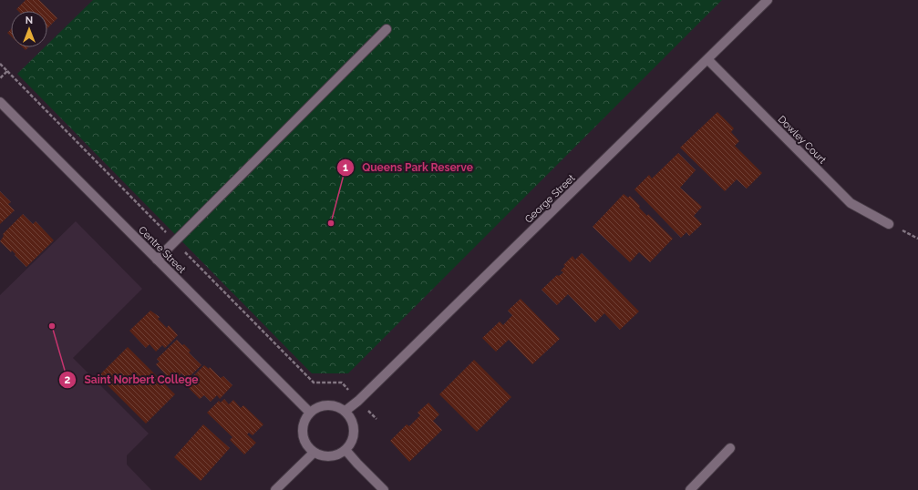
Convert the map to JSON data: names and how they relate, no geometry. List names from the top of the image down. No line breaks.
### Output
{"streets":{"street":["Dowley Court","George Street","Centre Street"]},"crossings":[["Dowley Court","George Street"],["George Street","Centre Street"]],"places":["Queens Park Reserve","Saint Norbert College"],"north":"top"}
